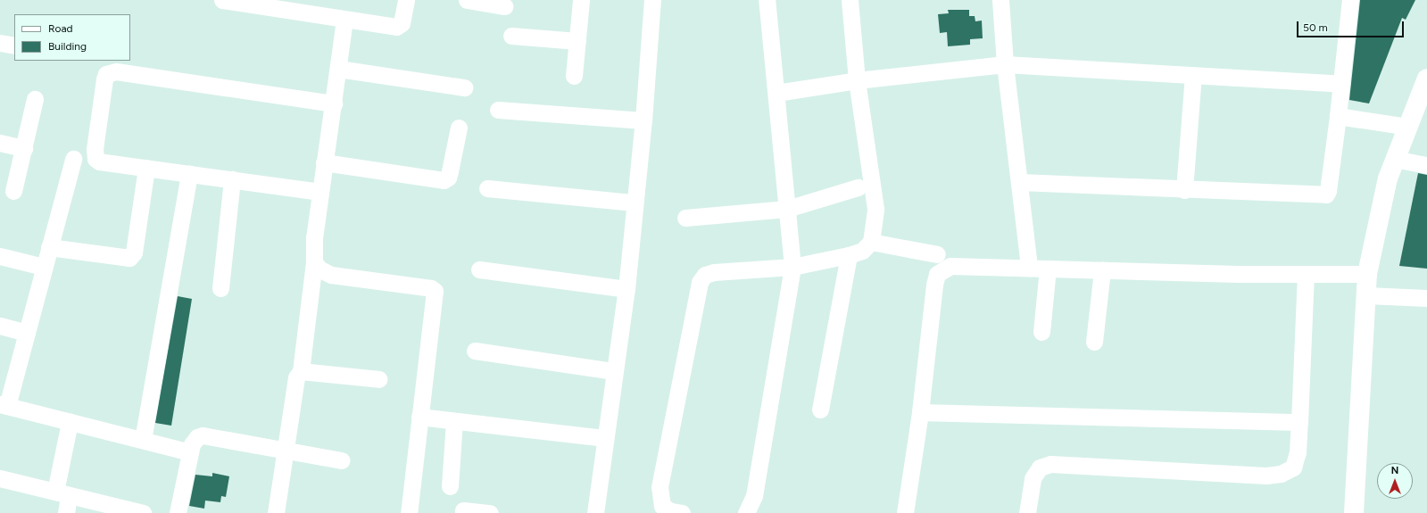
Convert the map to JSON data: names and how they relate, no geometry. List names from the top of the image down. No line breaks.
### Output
{"legend":["Road","Building"],"scale_bar":"50 m","north":"top"}
